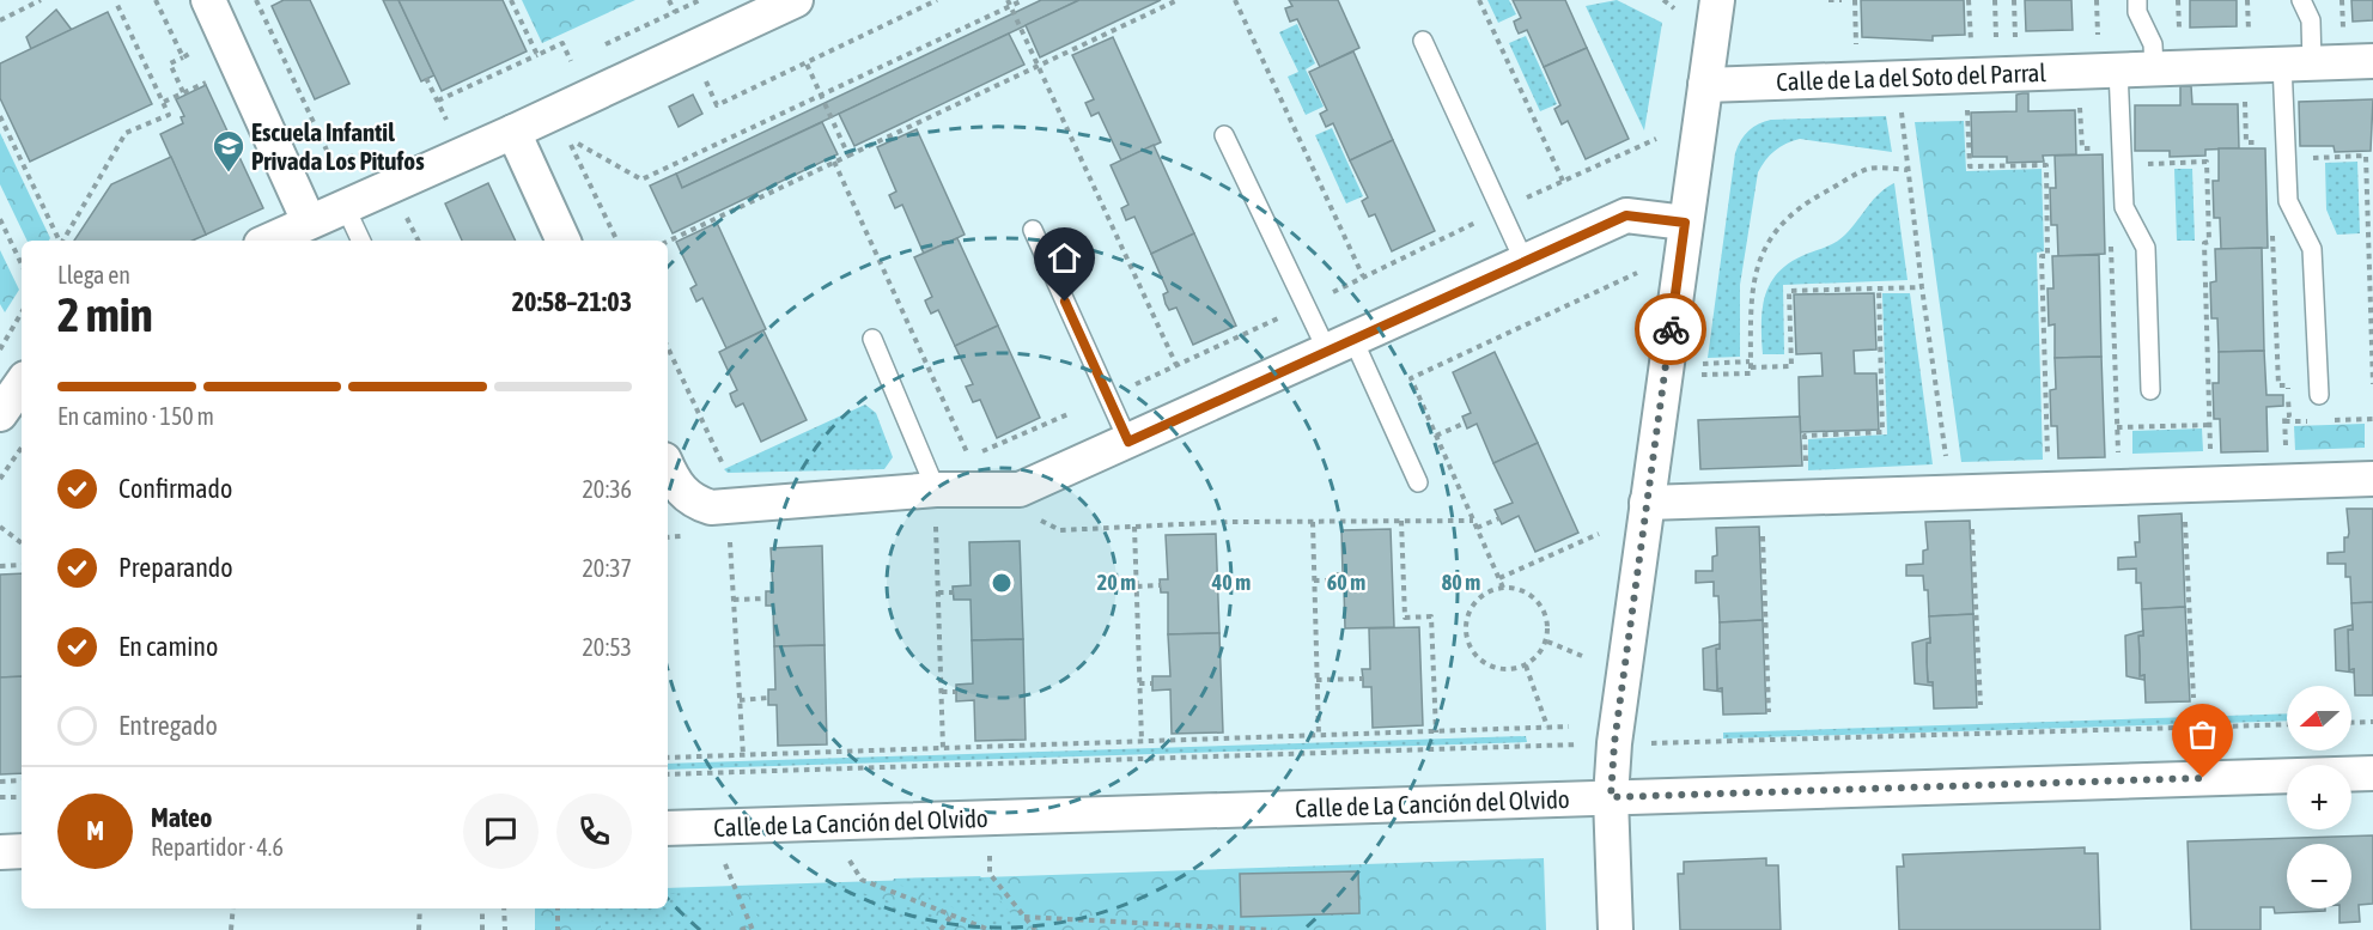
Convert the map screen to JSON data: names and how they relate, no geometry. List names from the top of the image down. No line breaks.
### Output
{"streets":{"street":["Calle de La del Soto del Parral","Calle de La Canción del Olvido"]},"places":{"school or university":["Escuela Infantil Privada Los Pitufos"]},"north":"left","page":{"heading":["2 min","Llega en","20:58–21:03"],"panel":["Mateo","Repartidor · 4.6"],"bar":"En camino · 150 m","list":[["Confirmado","20:36"],["Preparando","20:37"],["En camino","20:53"],"Entregado"],"map_buttons":["+","−"],"round":"M"},"rings":["20 m","40 m","60 m","80 m"]}
